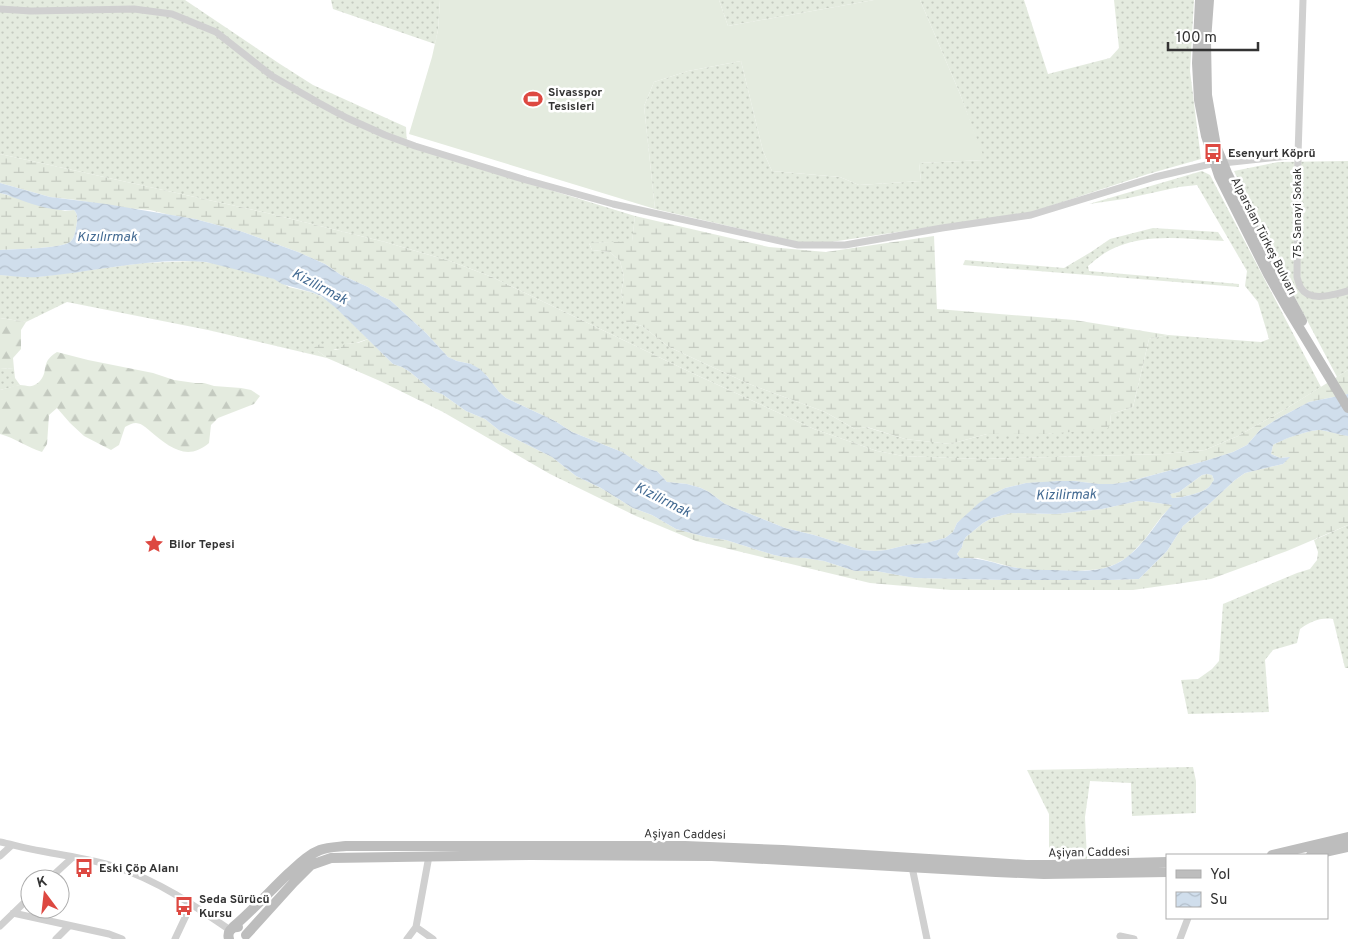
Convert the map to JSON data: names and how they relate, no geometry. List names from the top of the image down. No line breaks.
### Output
{"streets":{"street":["75. Sanayi Sokak","Alparslan Türkeş Bulvarı","Aşiyan Caddesi"]},"water":["Kızılırmak","Kizilirmak"],"places":{"sports":["Sivasspor Tesisleri"],"bus stop":["Esenyurt Köprü","Eski Çöp Alanı","Seda Sürücü Kursu"],"place":["Bilor Tepesi"]},"legend":["Yol","Su"],"scale_bar":"100 m","north":"top"}
